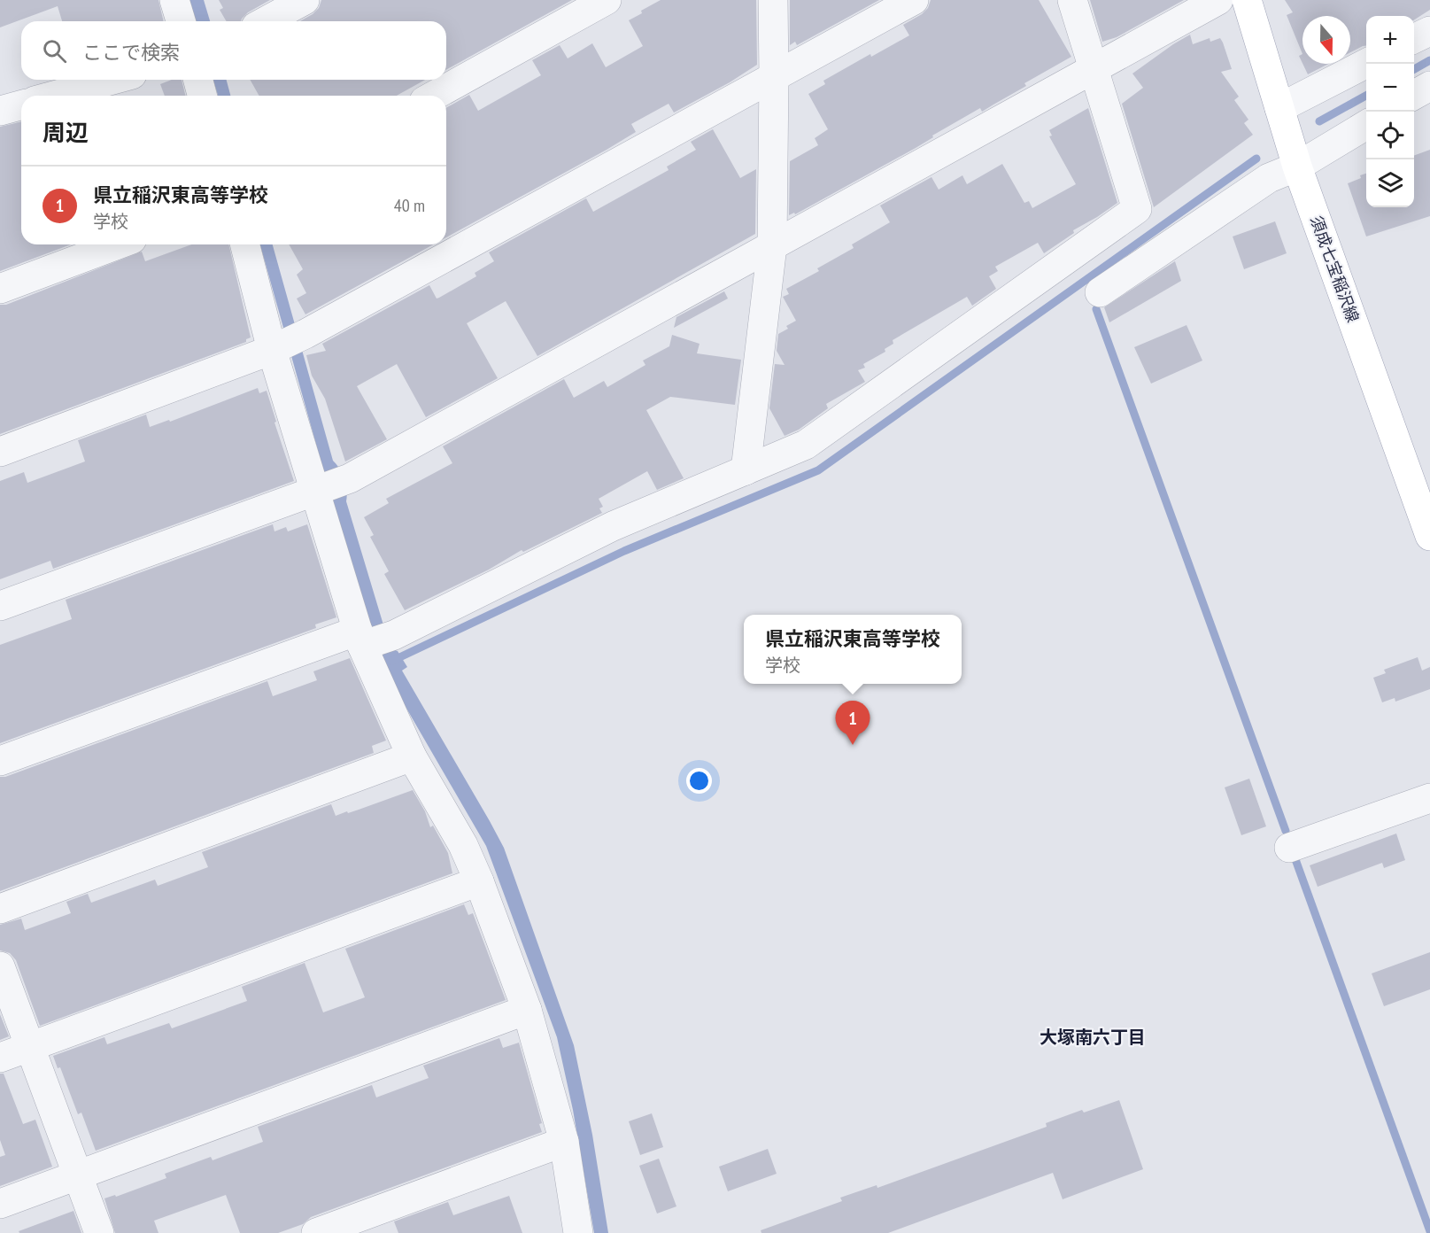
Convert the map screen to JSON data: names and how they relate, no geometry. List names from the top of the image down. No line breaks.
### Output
{"streets":{"main road":["須成七宝稲沢線"]},"districts":["大塚南六丁目"],"north":"bottom","page":{"map_buttons":["+","−"],"search":"ここで検索","heading":"周辺","list":[{"mark":"1","name":"県立稲沢東高等学校","note":"学校","value":"40 m"}],"popup":["県立稲沢東高等学校","学校"],"pins":"1"}}
